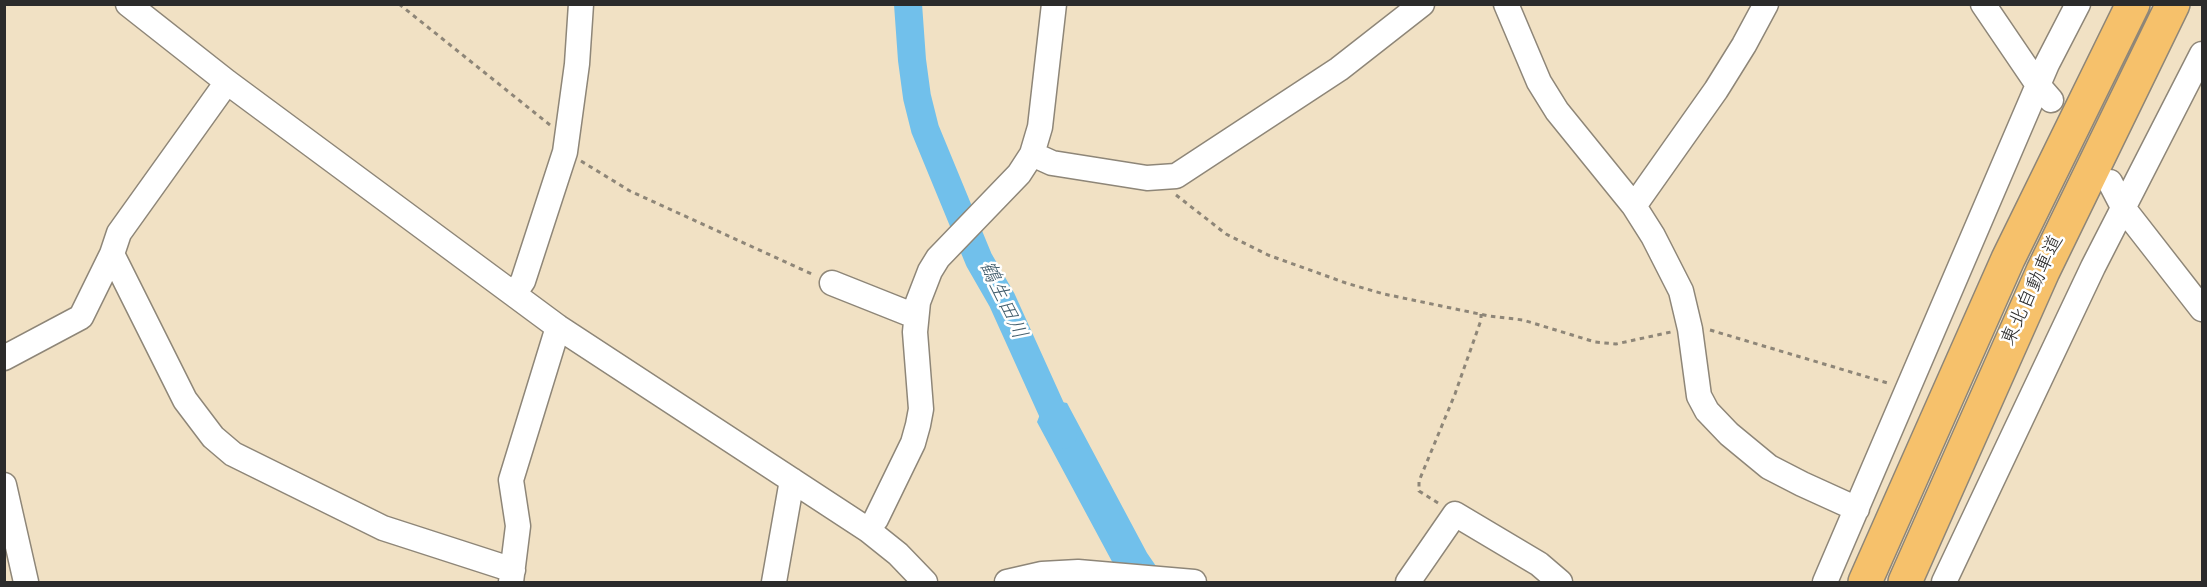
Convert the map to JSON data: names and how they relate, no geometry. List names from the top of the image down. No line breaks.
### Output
{"streets":{"highway":["東北自動車道"]},"water":["鶴生田川"]}
